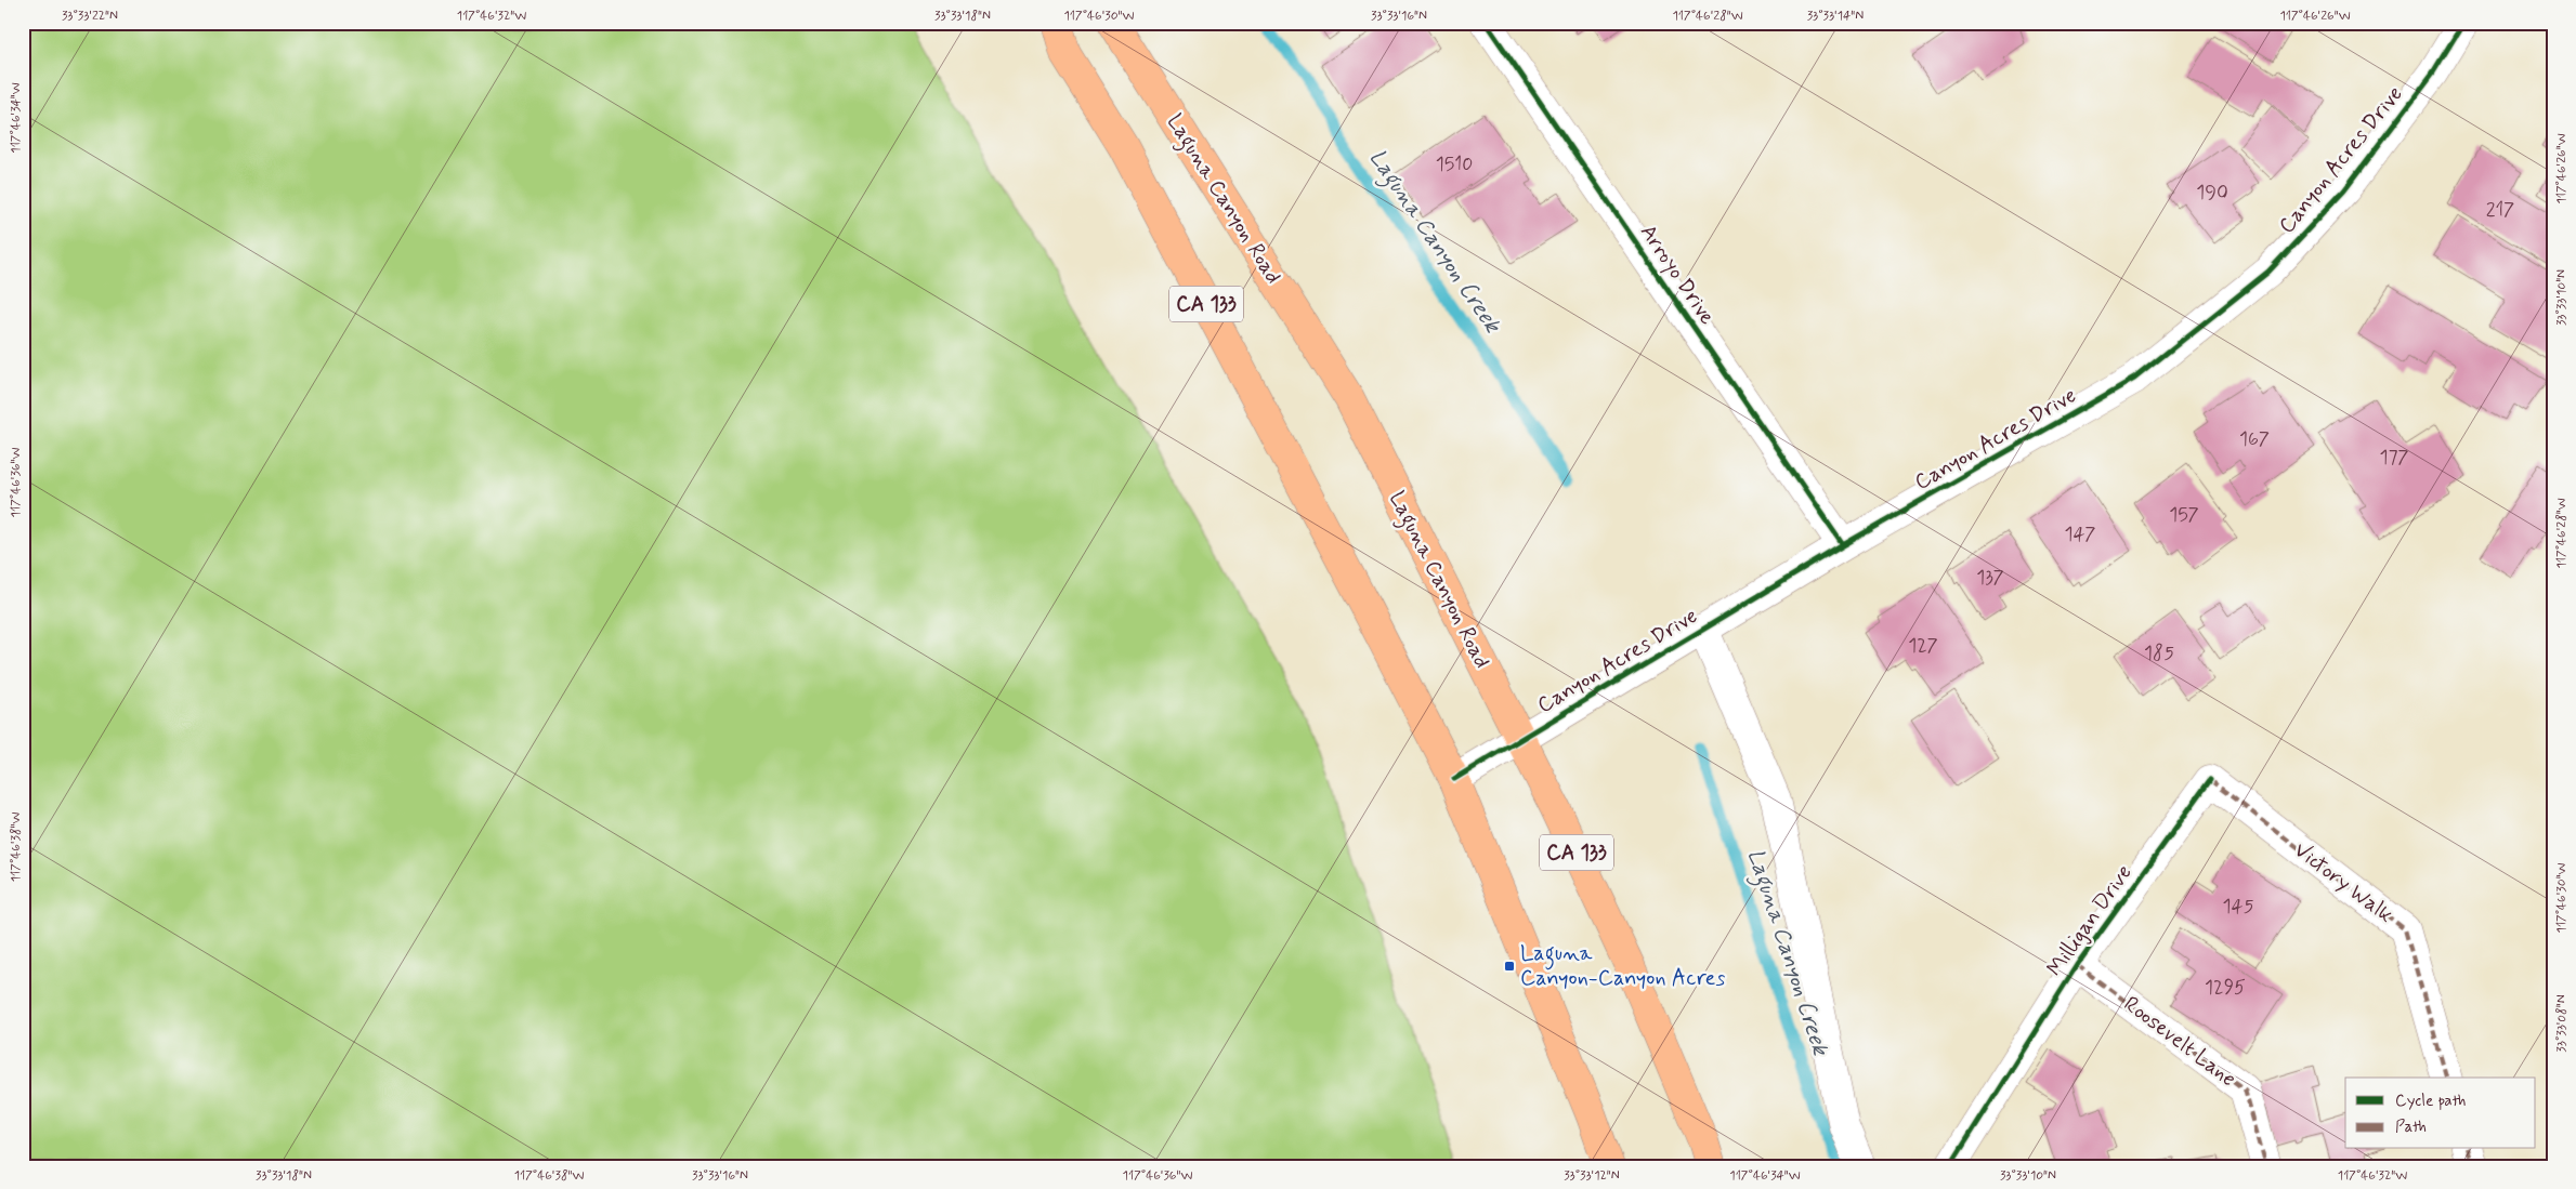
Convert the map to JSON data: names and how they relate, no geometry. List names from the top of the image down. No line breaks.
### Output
{"streets":{"main road":["Laguna Canyon Road","CA 133"],"street":["Canyon Acres Drive","Arroyo Drive","Victory Walk","Milligan Drive","Roosevelt Lane"]},"crossings":[["Canyon Acres Drive","Laguna Canyon Road"],["Canyon Acres Drive","Arroyo Drive"],["Canyon Acres Drive","CA 133"],["Victory Walk","Milligan Drive"],["Milligan Drive","Roosevelt Lane"]],"water":["Laguna Canyon Creek"],"places":{"transit":["Laguna Canyon-Canyon Acres"]},"house_numbers":["1510","190","217","167","177","157","147","137","127","185","145","1295"],"legend":["Cycle path","Path"],"coordinates":["33°33'22\"N","117°46'32\"W","33°33'18\"N","117°46'30\"W","33°33'16\"N","117°46'28\"W","33°33'14\"N","117°46'26\"W","117°46'34\"W","33°33'10\"N","117°46'36\"W","117°46'38\"W","33°33'08\"N","33°33'12\"N"]}
